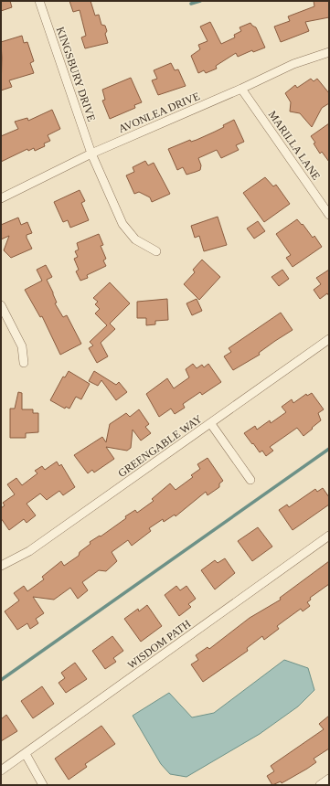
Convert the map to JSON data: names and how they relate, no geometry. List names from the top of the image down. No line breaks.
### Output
{"streets":{"street":["KINGSBURY DRIVE","AVONLEA DRIVE","MARILLA LANE","GREENGABLE WAY","WISDOM PATH"]},"crossings":[["KINGSBURY DRIVE","AVONLEA DRIVE"],["AVONLEA DRIVE","MARILLA LANE"]]}
